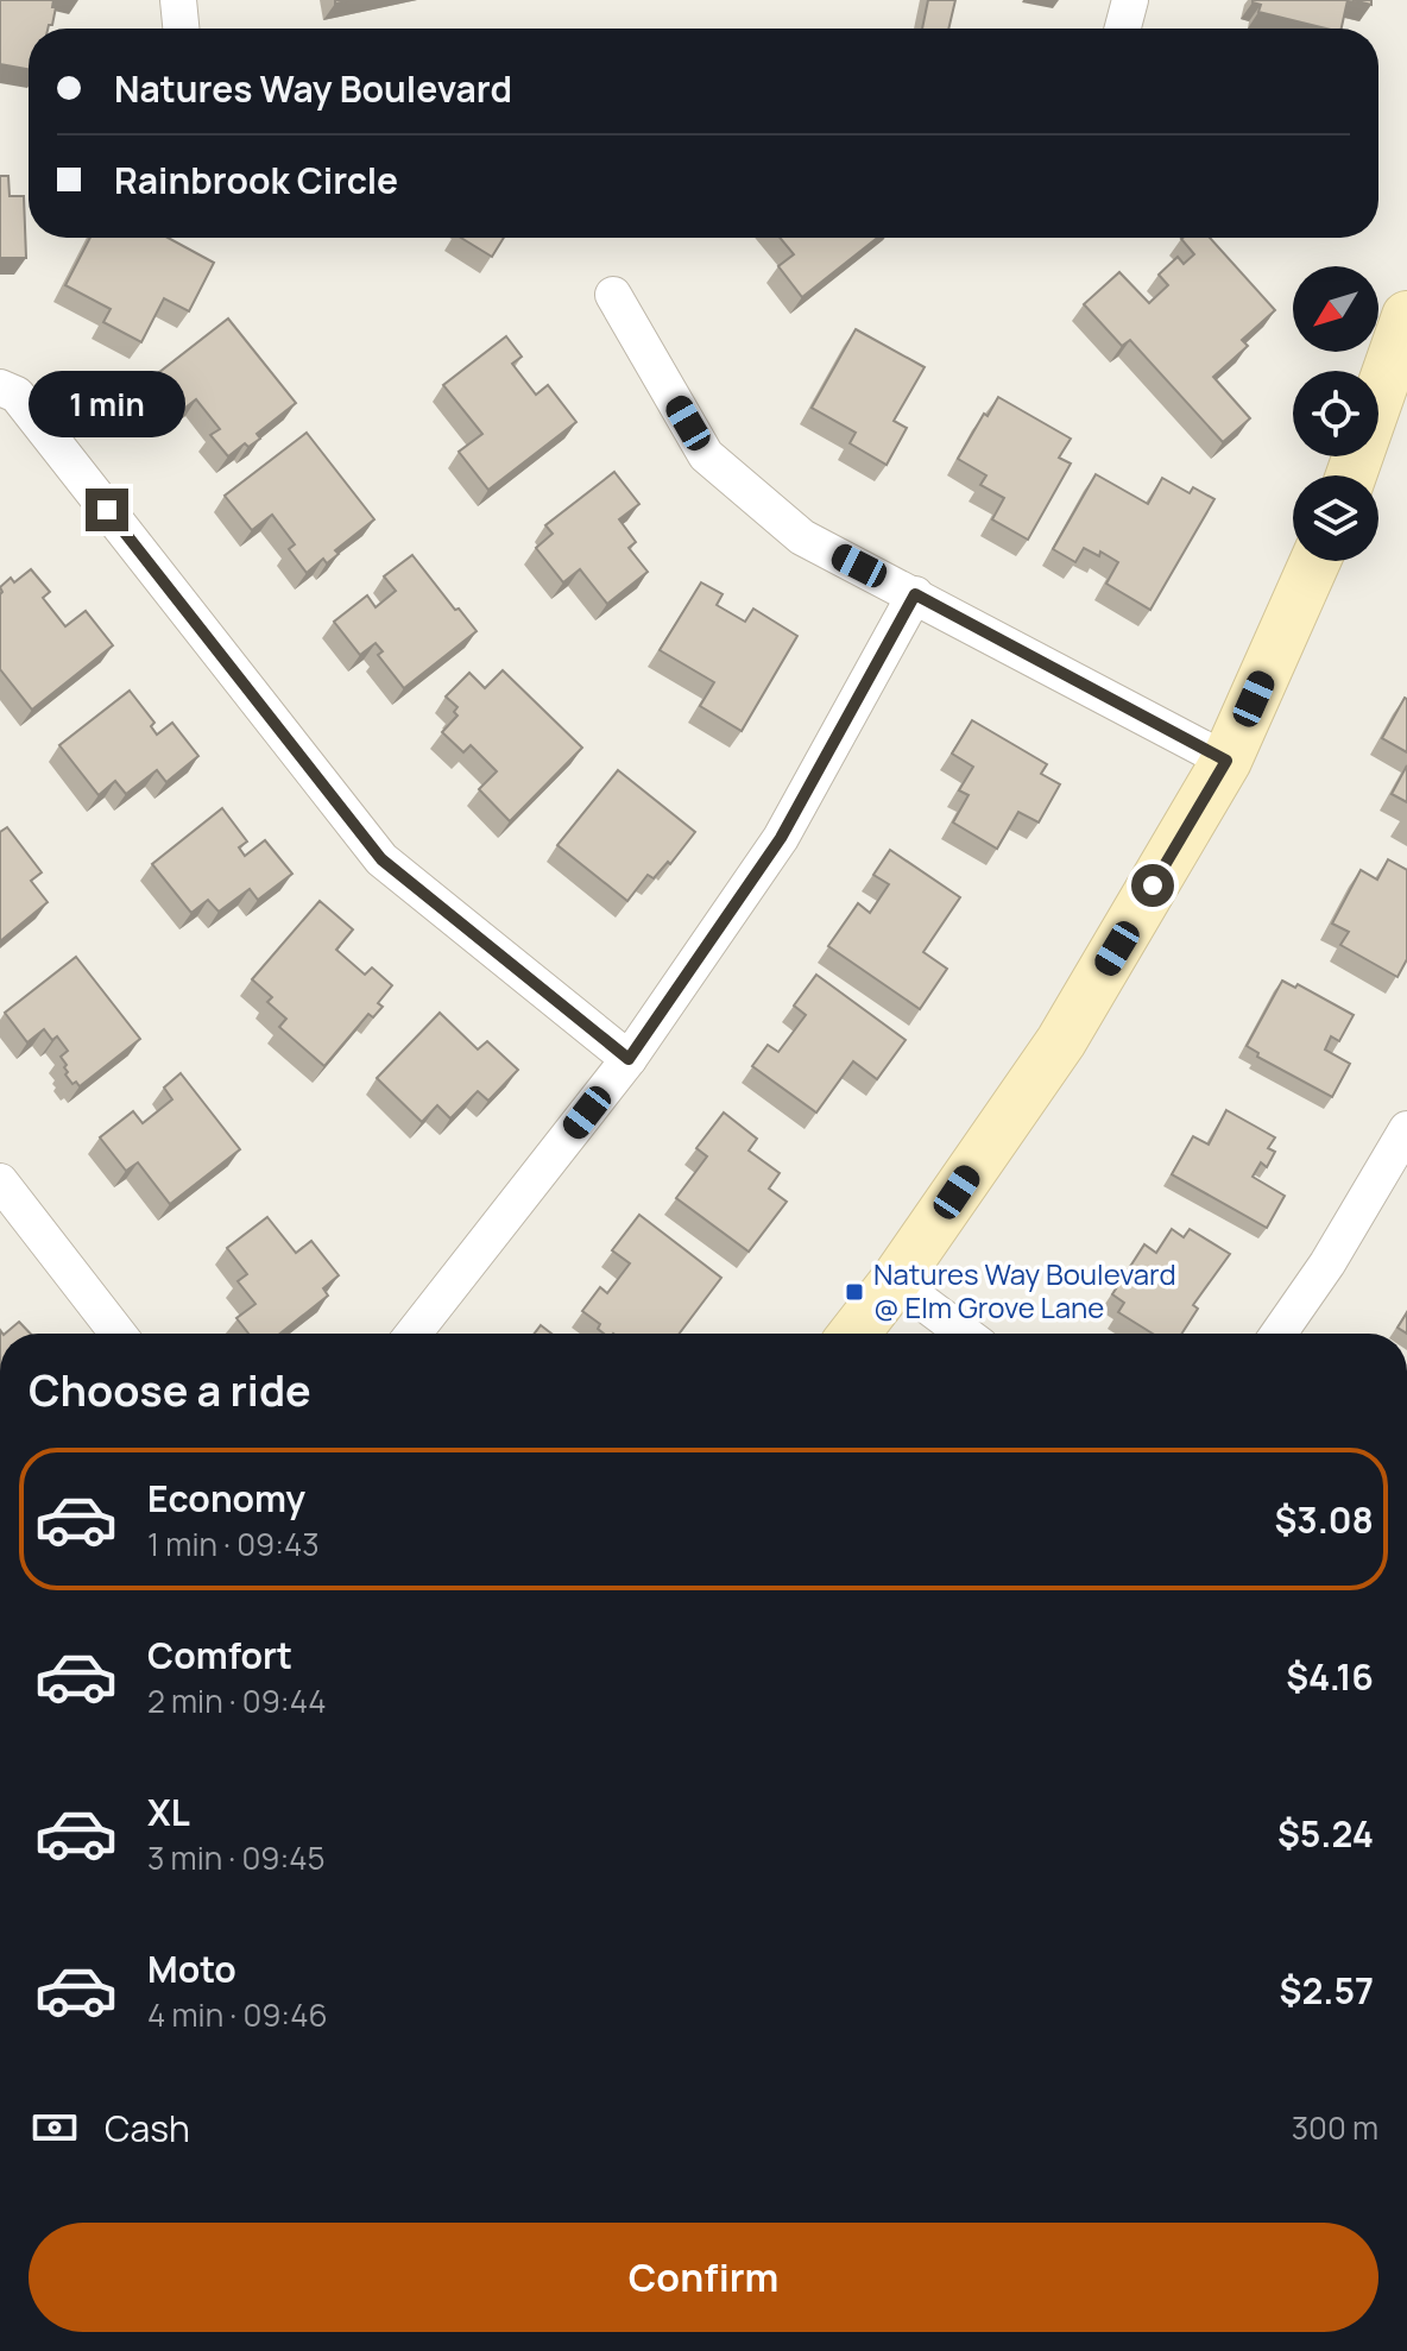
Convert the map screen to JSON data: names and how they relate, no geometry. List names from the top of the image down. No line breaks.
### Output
{"places":{"transit":["Natures Way Boulevard @ Elm Grove Lane"]},"north":"bottom left","page":{"banner":["Natures Way Boulevard","Rainbrook Circle"],"bubble":"1 min","heading":"Choose a ride","list":[{"name":"Economy","note":"1 min · 09:43","value":"$3.08"},{"name":"Comfort","note":"2 min · 09:44","value":"$4.16"},{"name":"XL","note":"3 min · 09:45","value":"$5.24"},{"name":"Moto","note":"4 min · 09:46","value":"$2.57"}],"pay":["Cash","300 m"],"buttons":"Confirm"}}
